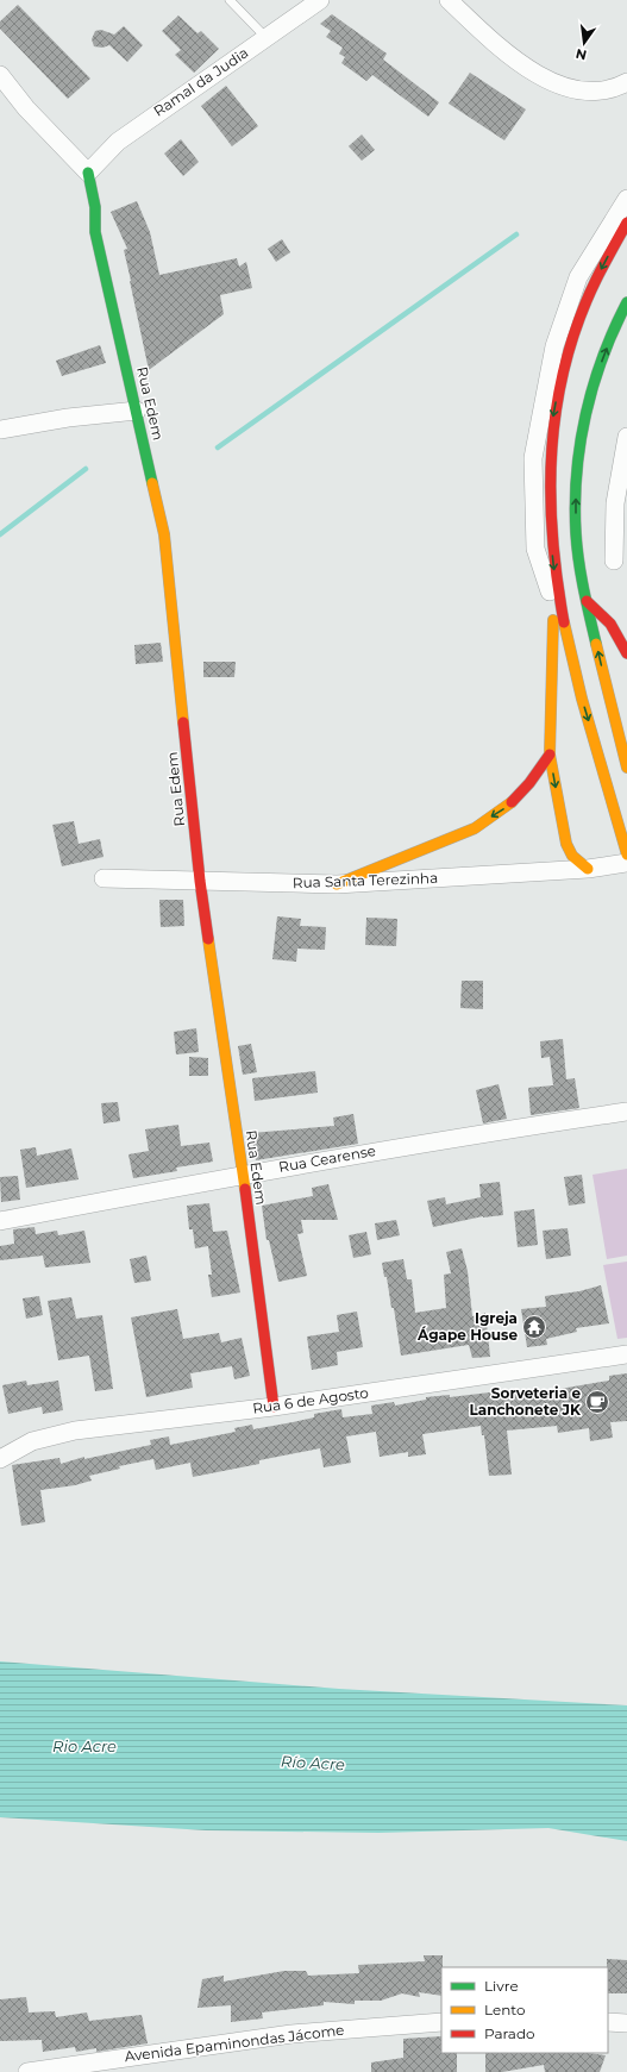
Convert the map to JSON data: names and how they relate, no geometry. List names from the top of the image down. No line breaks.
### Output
{"streets":{"main road":["Rua Edem"],"street":["Ramal da Judia","Rua Santa Terezinha","Rua Cearense","Rua 6 de Agosto","Avenida Epaminondas Jácome"]},"crossings":[["Ramal da Judia","Rua Edem"],["Rua Edem","Rua Santa Terezinha"],["Rua Edem","Rua Cearense"],["Rua Edem","Rua 6 de Agosto"]],"water":["Rio Acre","Río Acre"],"places":{"temple":["Igreja Ágape House"],"cafe":["Sorveteria e Lanchonete JK"]},"legend":["Livre","Lento","Parado"],"north":"bottom"}
